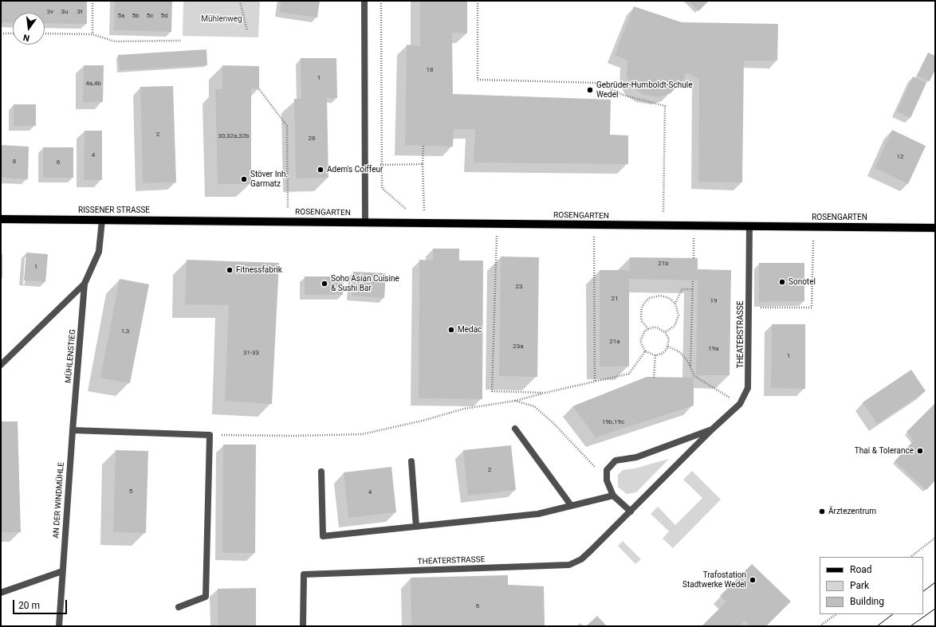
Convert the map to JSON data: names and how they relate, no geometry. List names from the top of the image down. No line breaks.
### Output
{"streets":{"main road":["RISSENER STRASSE","ROSENGARTEN"],"street":["THEATERSTRASSE","MÜHLENSTIEG","AN DER WINDMÜHLE"]},"crossings":[["RISSENER STRASSE","ROSENGARTEN"],["RISSENER STRASSE","MÜHLENSTIEG"],["ROSENGARTEN","THEATERSTRASSE"],["MÜHLENSTIEG","AN DER WINDMÜHLE"]],"parks":["Mühlenweg"],"places":["Gebrüder-Humboldt-Schule Wedel","Adem's Coiffeur","Stöver Inh. Garmatz","Fitnessfabrik","Sonotel","Soho Asian Cuisine & Sushi Bar","Medac","Thai & Tolerance","Ärztezentrum","Trafostation Stadtwerke Wedel"],"house_numbers":["3v","3u","3t","5a","5b","5c","5d","18","1","4a,4b","2","30,32a,32b","28","4","12","8","6","21b","1","23","21","19","1,3","21a","23a","19a","31-33","1","19b,19c","2","5","4","6"],"legend":["Road","Park","Building"],"scale_bar":"20 m","north":"bottom"}
